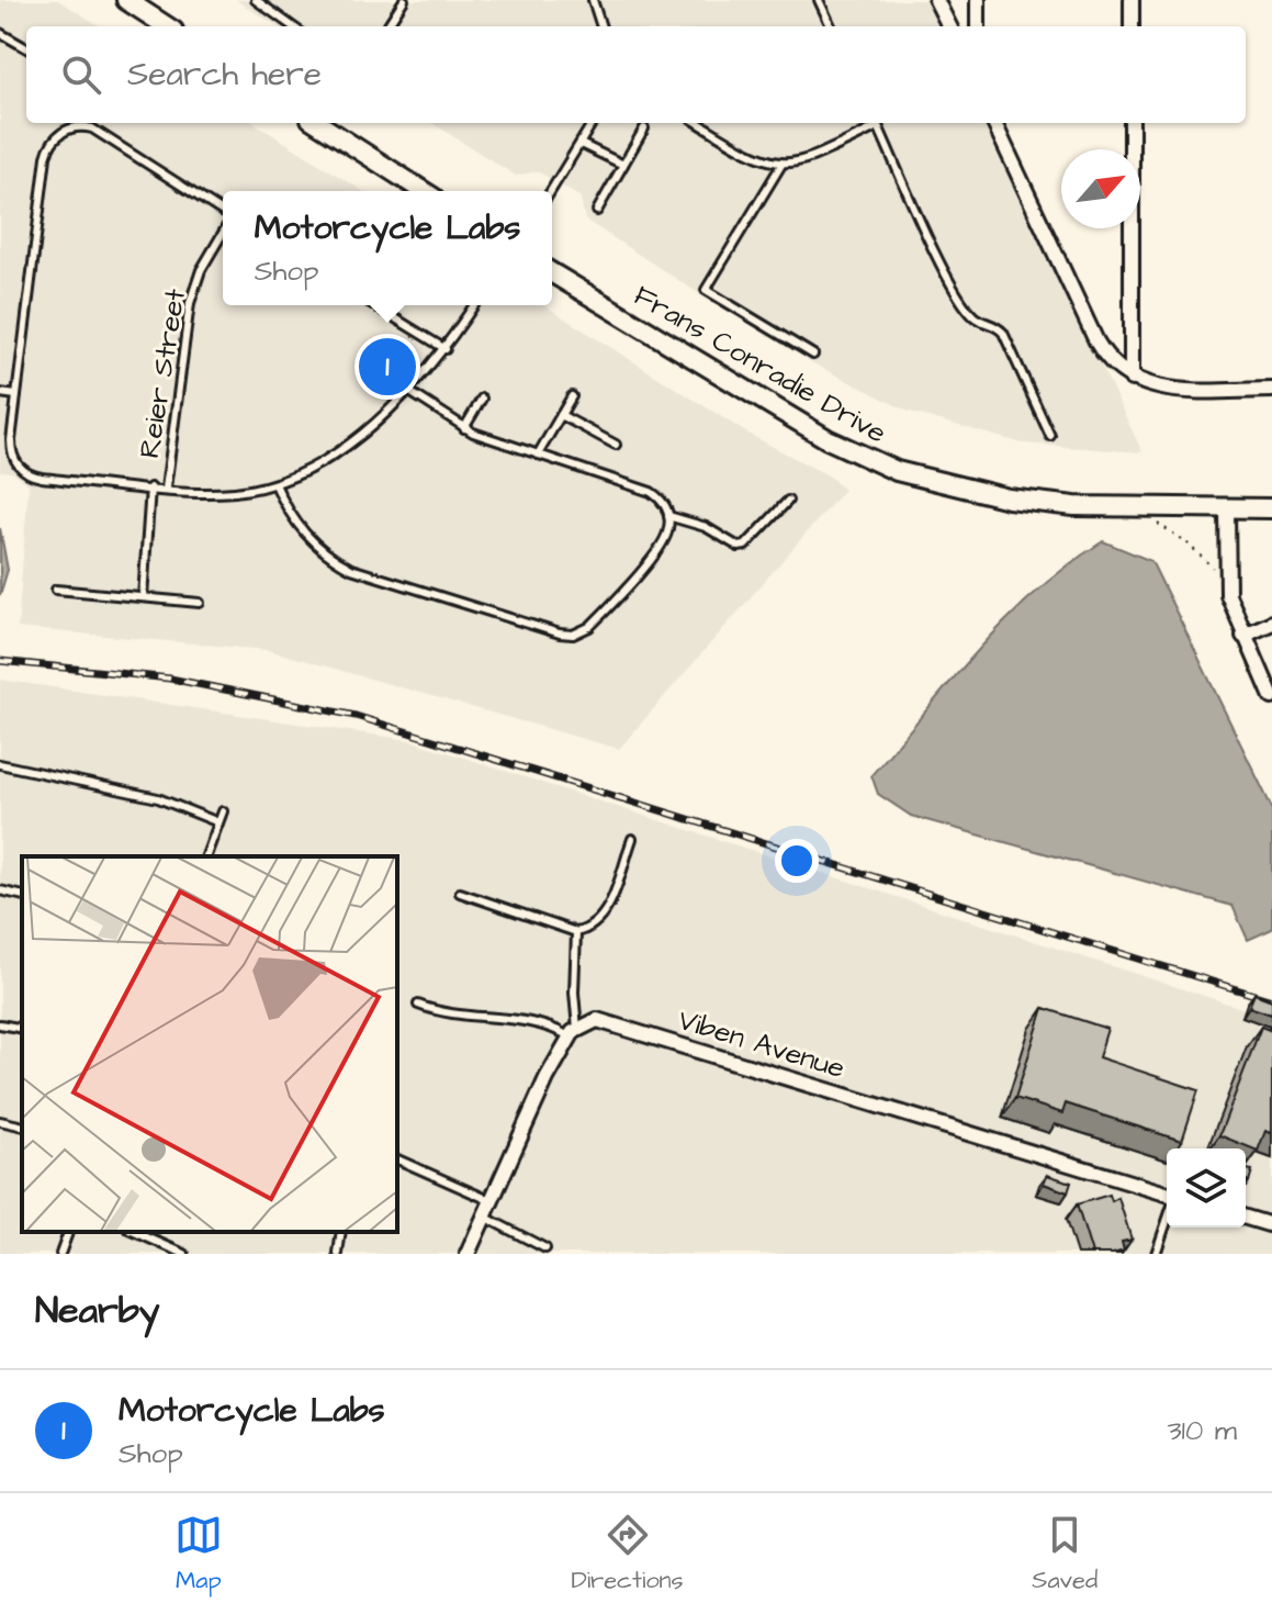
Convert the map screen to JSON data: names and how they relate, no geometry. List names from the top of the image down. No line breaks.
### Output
{"streets":{"street":["Frans Conradie Drive","Viben Avenue"],"lane":["Reier Street"]},"north":"top right","page":{"search":"Search here","popup":["Motorcycle Labs","Shop"],"pins":"1","heading":"Nearby","list":[{"mark":"1","name":"Motorcycle Labs","note":"Shop","value":"310 m"}],"nav":["Map","Directions","Saved"]}}
